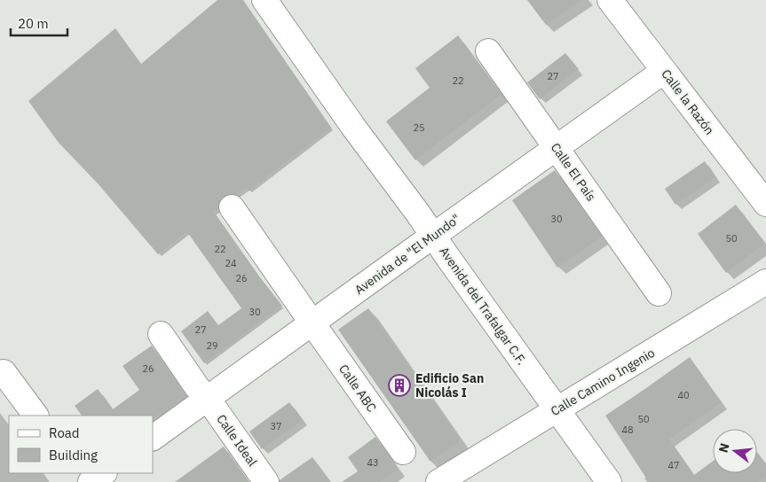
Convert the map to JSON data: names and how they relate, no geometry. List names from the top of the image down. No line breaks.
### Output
{"streets":{"street":["Calle la Razón","Calle El País","Avenida de \"El Mundo\"","Avenida del Trafalgar C.F.","Calle Camino Ingenio","Calle ABC","Calle Ideal"]},"crossings":[["Calle la Razón","Avenida de \"El Mundo\""],["Calle El País","Avenida de \"El Mundo\""],["Avenida de \"El Mundo\"","Avenida del Trafalgar C.F."],["Avenida de \"El Mundo\"","Calle ABC"],["Avenida de \"El Mundo\"","Calle Ideal"],["Avenida del Trafalgar C.F.","Calle Camino Ingenio"]],"places":{"building":["Edificio San Nicolás I"]},"house_numbers":["27","22","25","30","50","22","24","26","30","27","29","26","40","50","37","48","43","47"],"legend":["Road","Building"],"scale_bar":"20 m","north":"left"}
